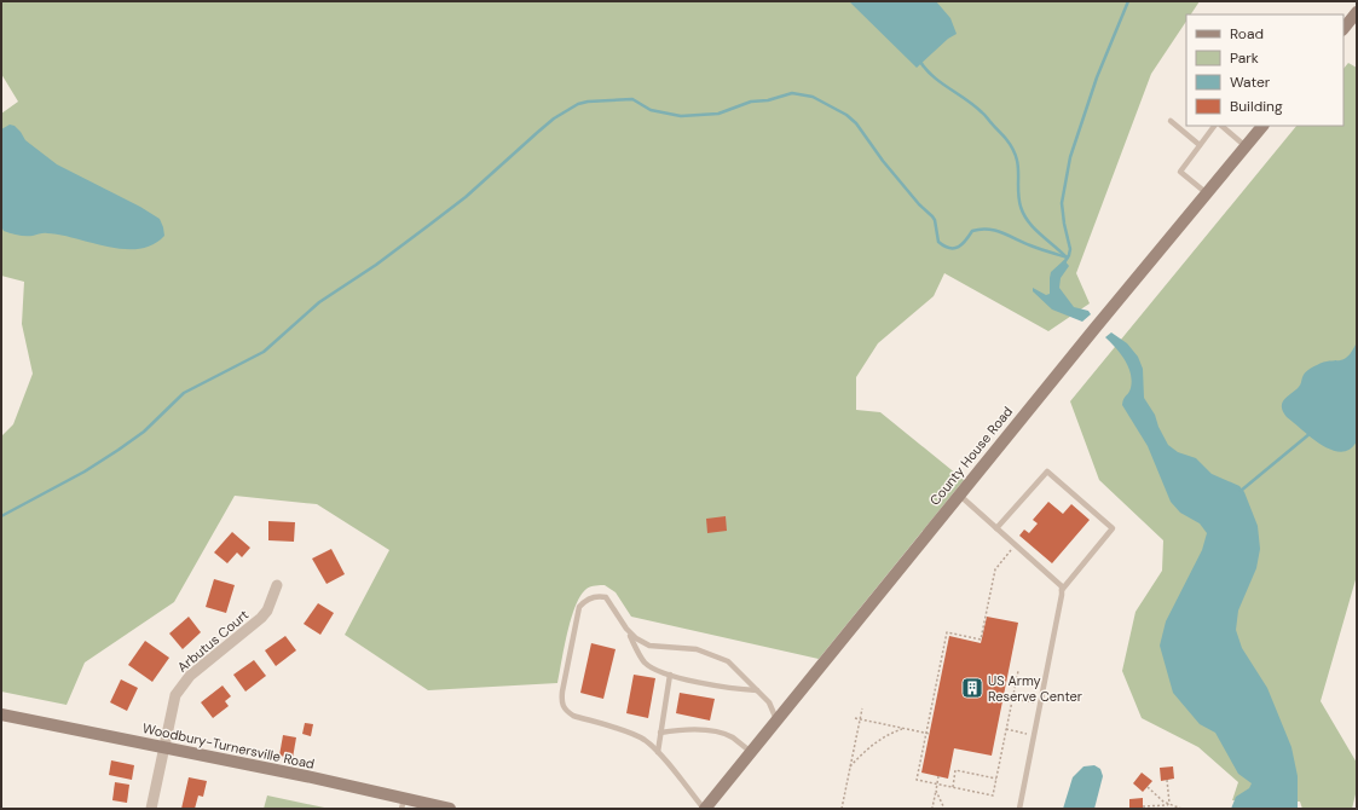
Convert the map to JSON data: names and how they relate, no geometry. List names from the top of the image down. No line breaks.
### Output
{"streets":{"street":["County House Road","Arbutus Court","Woodbury-Turnersville Road"]},"crossings":[["Arbutus Court","Woodbury-Turnersville Road"]],"places":{"building":["US Army Reserve Center"]},"legend":["Road","Park","Water","Building"]}
